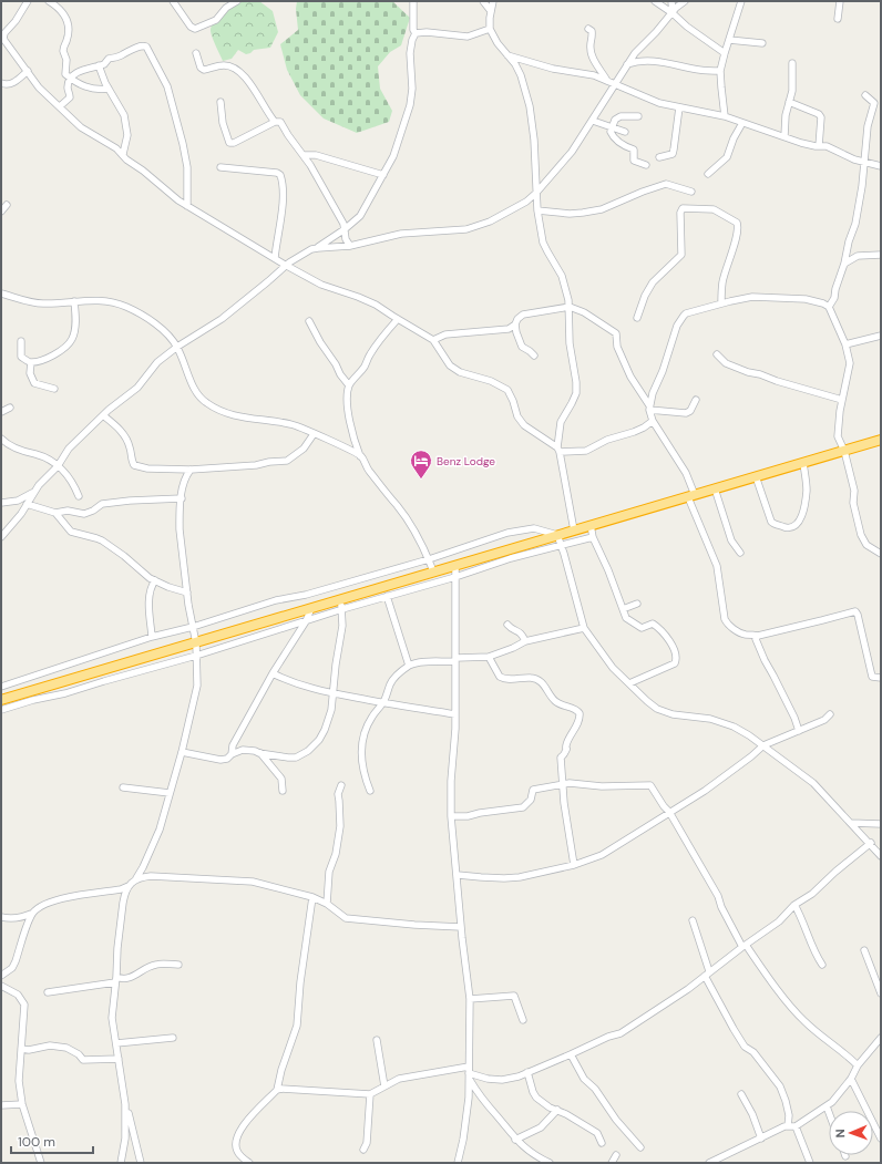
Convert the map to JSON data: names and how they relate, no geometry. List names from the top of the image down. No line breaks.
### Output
{"places":{"hotel":["Benz Lodge"]},"scale_bar":"100 m","north":"left"}
